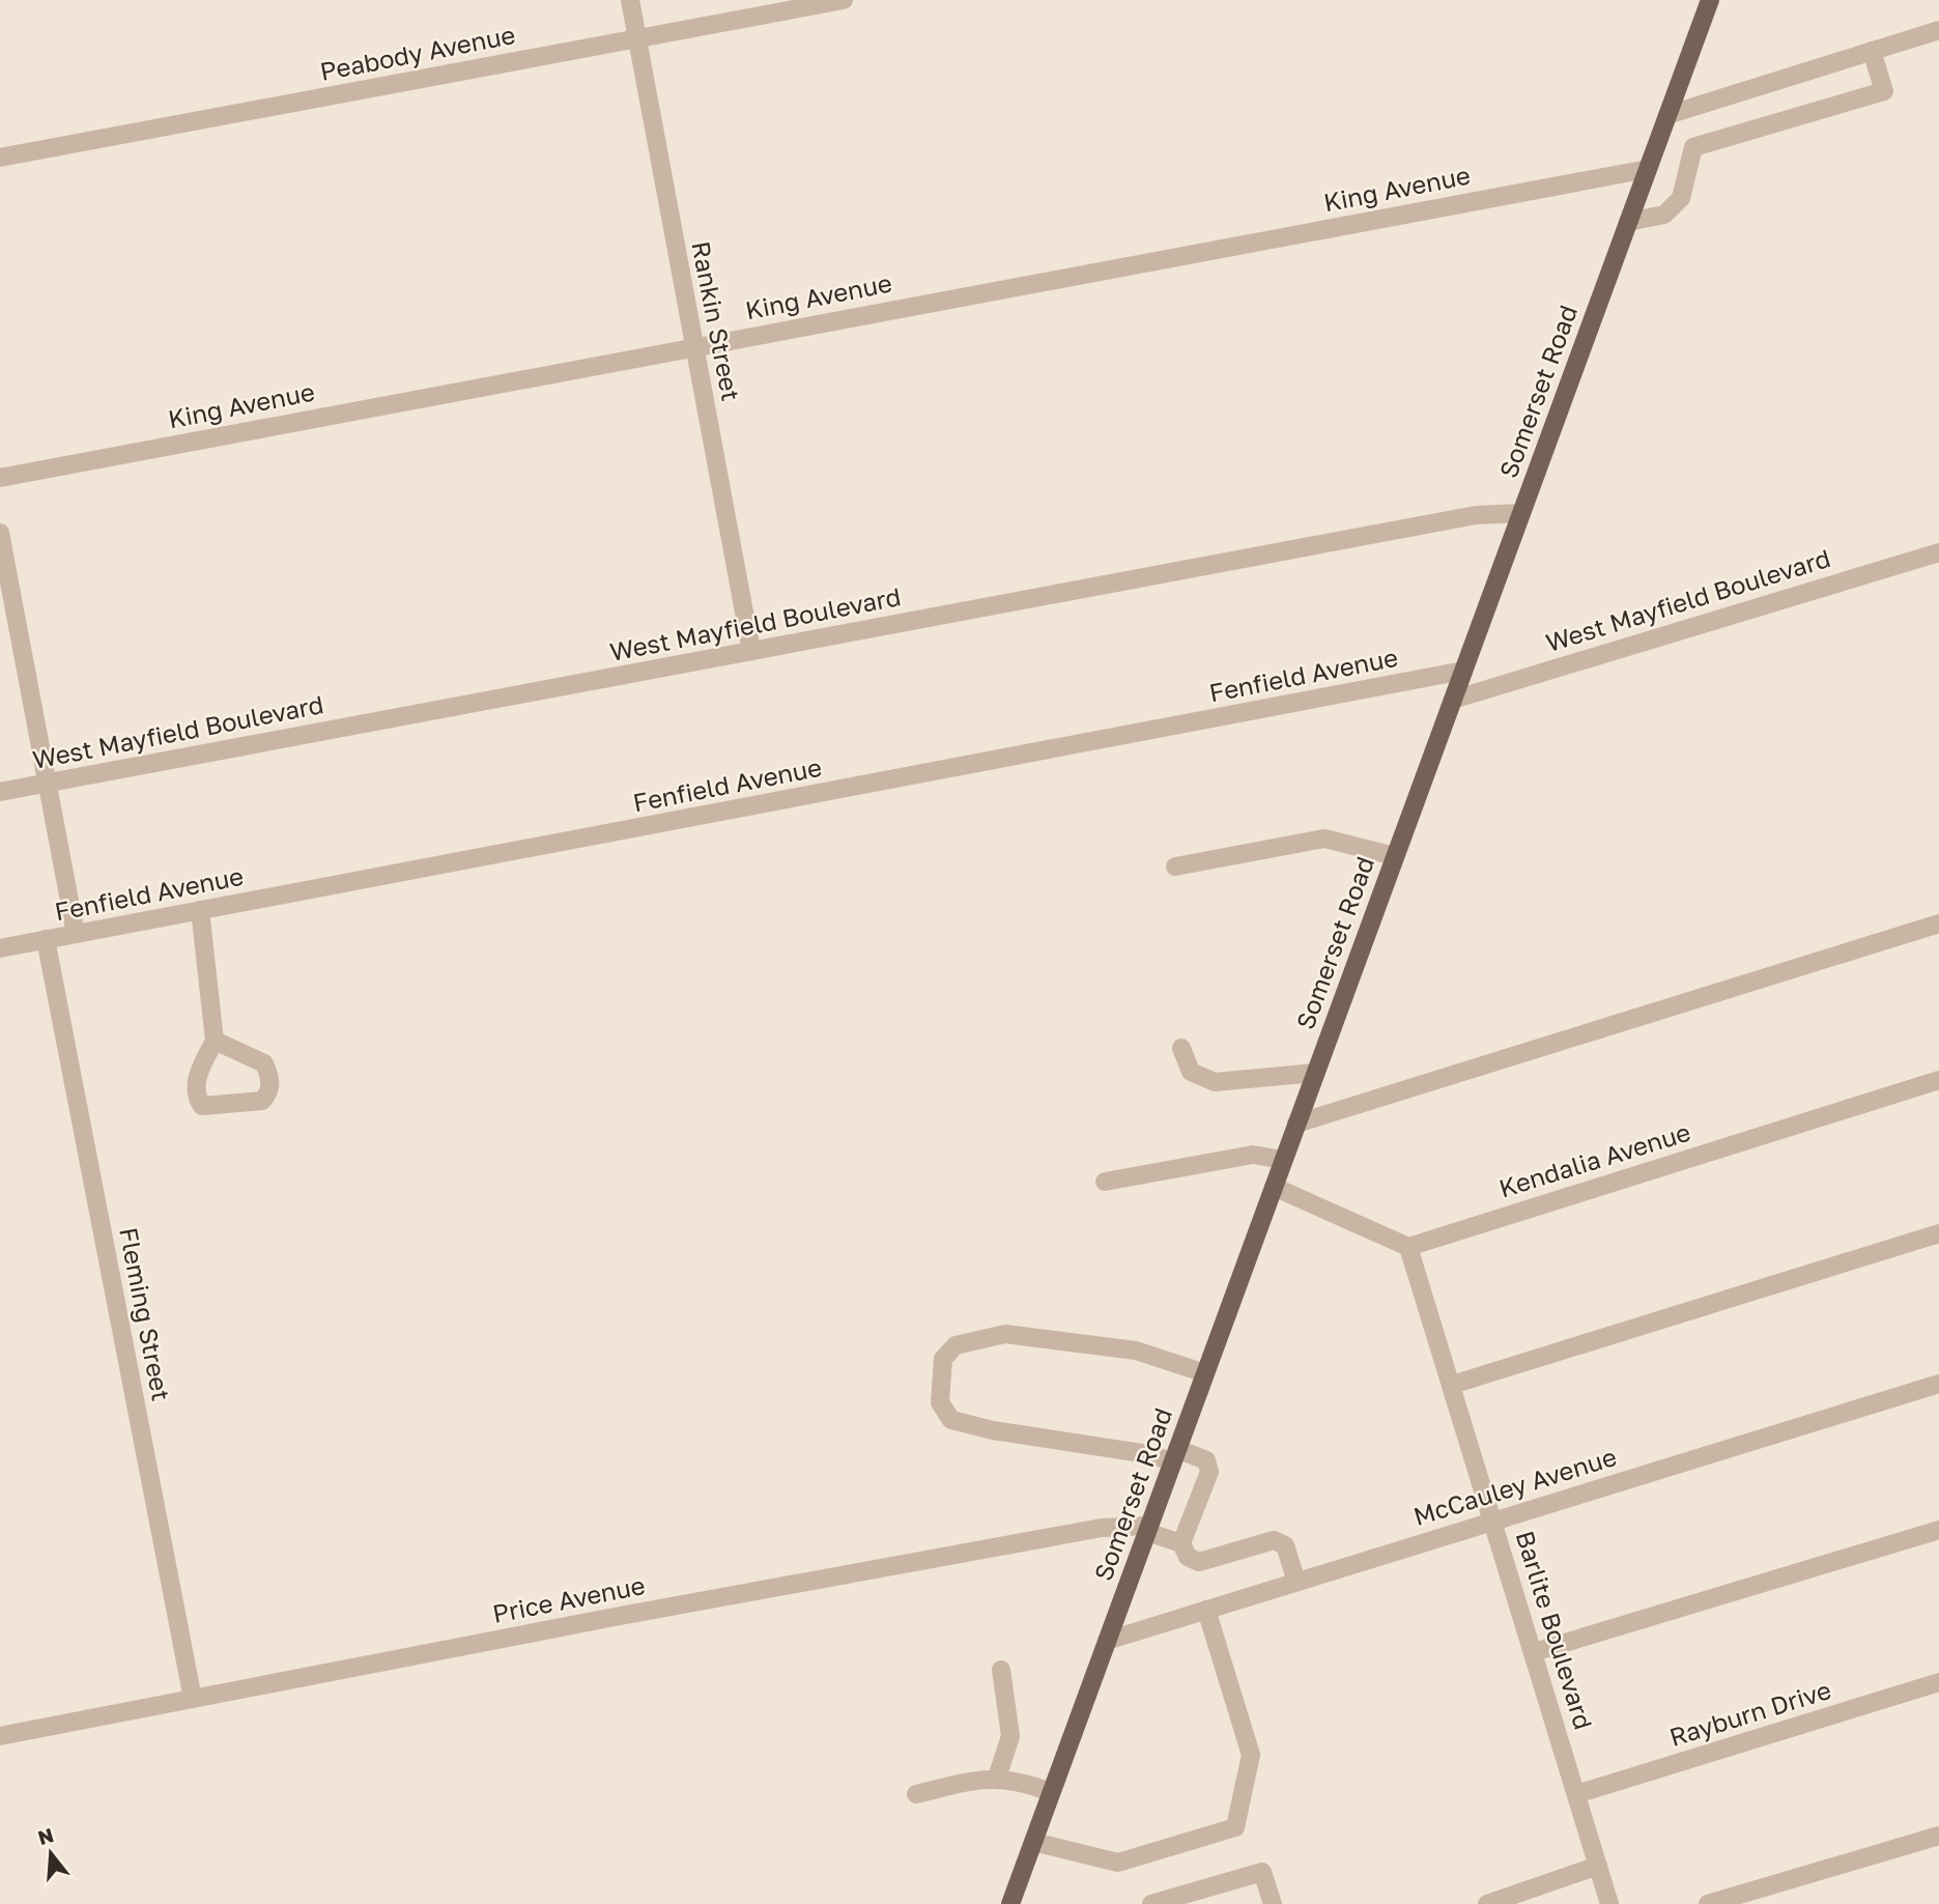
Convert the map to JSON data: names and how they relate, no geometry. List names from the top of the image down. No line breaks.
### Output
{"streets":{"main road":["Somerset Road"],"street":["Peabody Avenue","King Avenue","Rankin Street","West Mayfield Boulevard","Fenfield Avenue","Kendalia Avenue","Fleming Street","McCauley Avenue","Price Avenue","Barlite Boulevard","Rayburn Drive"]},"crossings":[["Peabody Avenue","Rankin Street"],["King Avenue","Rankin Street"],["King Avenue","Somerset Road"],["Rankin Street","West Mayfield Boulevard"],["Somerset Road","West Mayfield Boulevard"],["Somerset Road","Fenfield Avenue"],["Somerset Road","McCauley Avenue"],["Somerset Road","Price Avenue"],["Fenfield Avenue","Fleming Street"],["Kendalia Avenue","Barlite Boulevard"],["Fleming Street","Price Avenue"],["McCauley Avenue","Barlite Boulevard"],["Barlite Boulevard","Rayburn Drive"]],"north":"top"}
